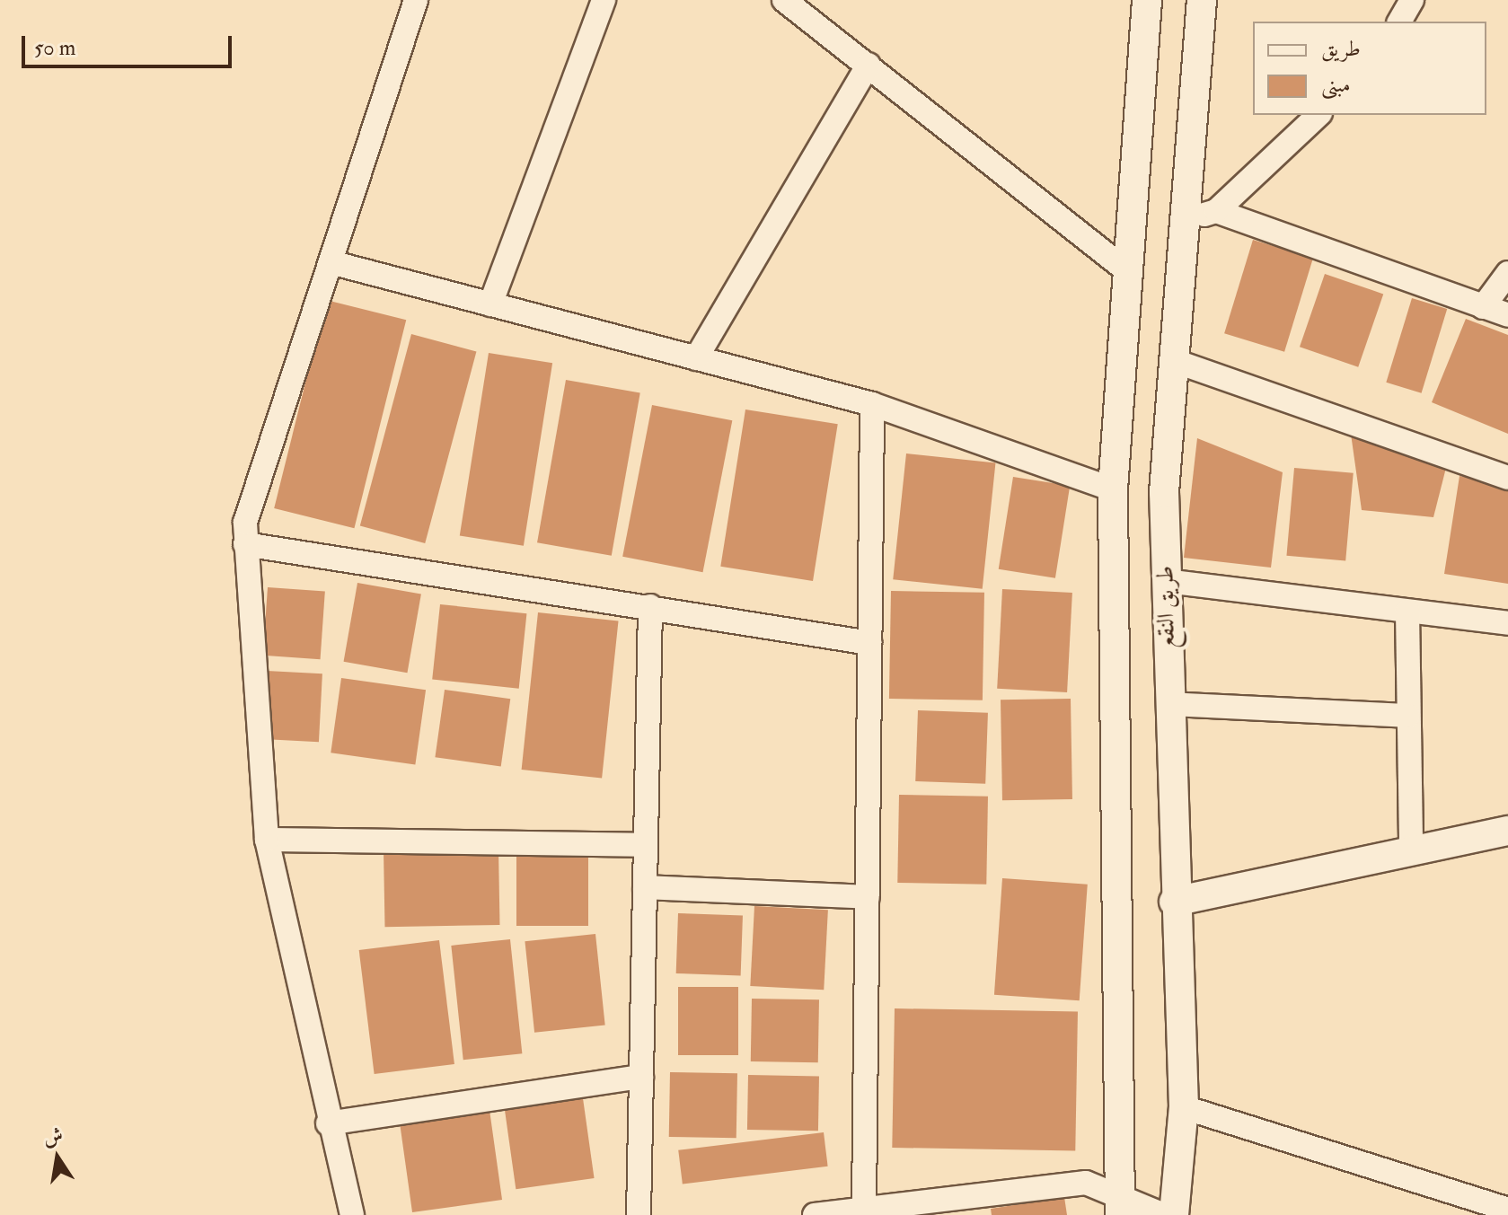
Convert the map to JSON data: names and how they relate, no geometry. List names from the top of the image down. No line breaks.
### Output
{"streets":{"street":["طريق النقع"]},"legend":["طريق","مبنى"],"scale_bar":"50 m","north":"top"}
